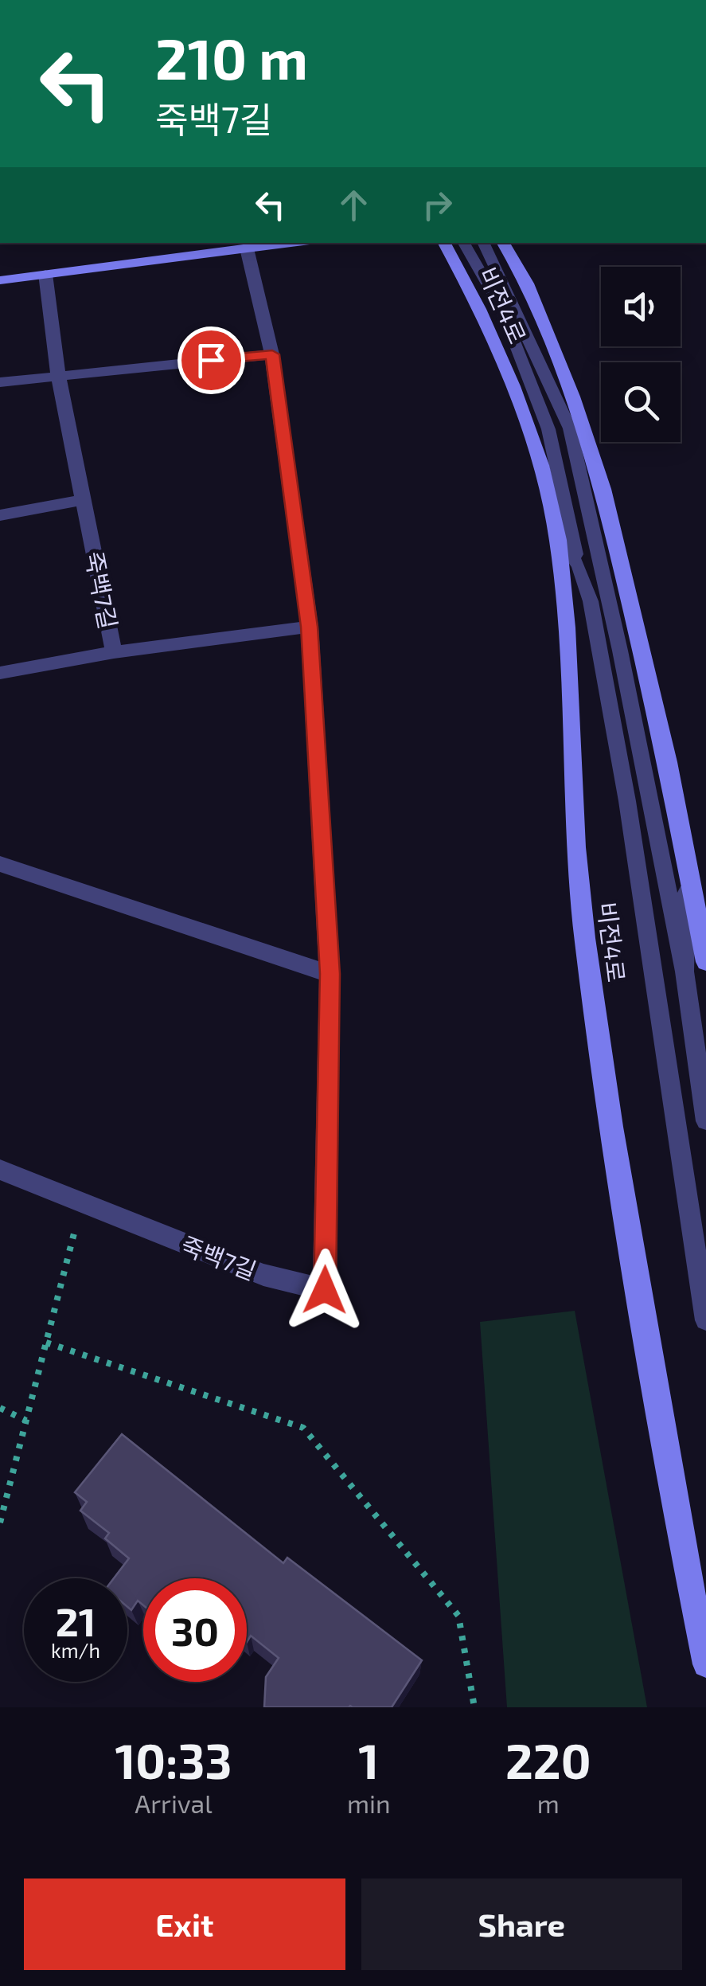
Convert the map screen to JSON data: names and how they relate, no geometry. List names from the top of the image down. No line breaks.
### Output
{"streets":{"main road":["비전4로"],"street":["죽백7길"]},"page":{"turn":["210 m","죽백7길"],"speed":"21 km/h","limit":"30","eta":["10:33","Arrival","1","min","220","m"],"buttons":["Exit","Share"]}}
